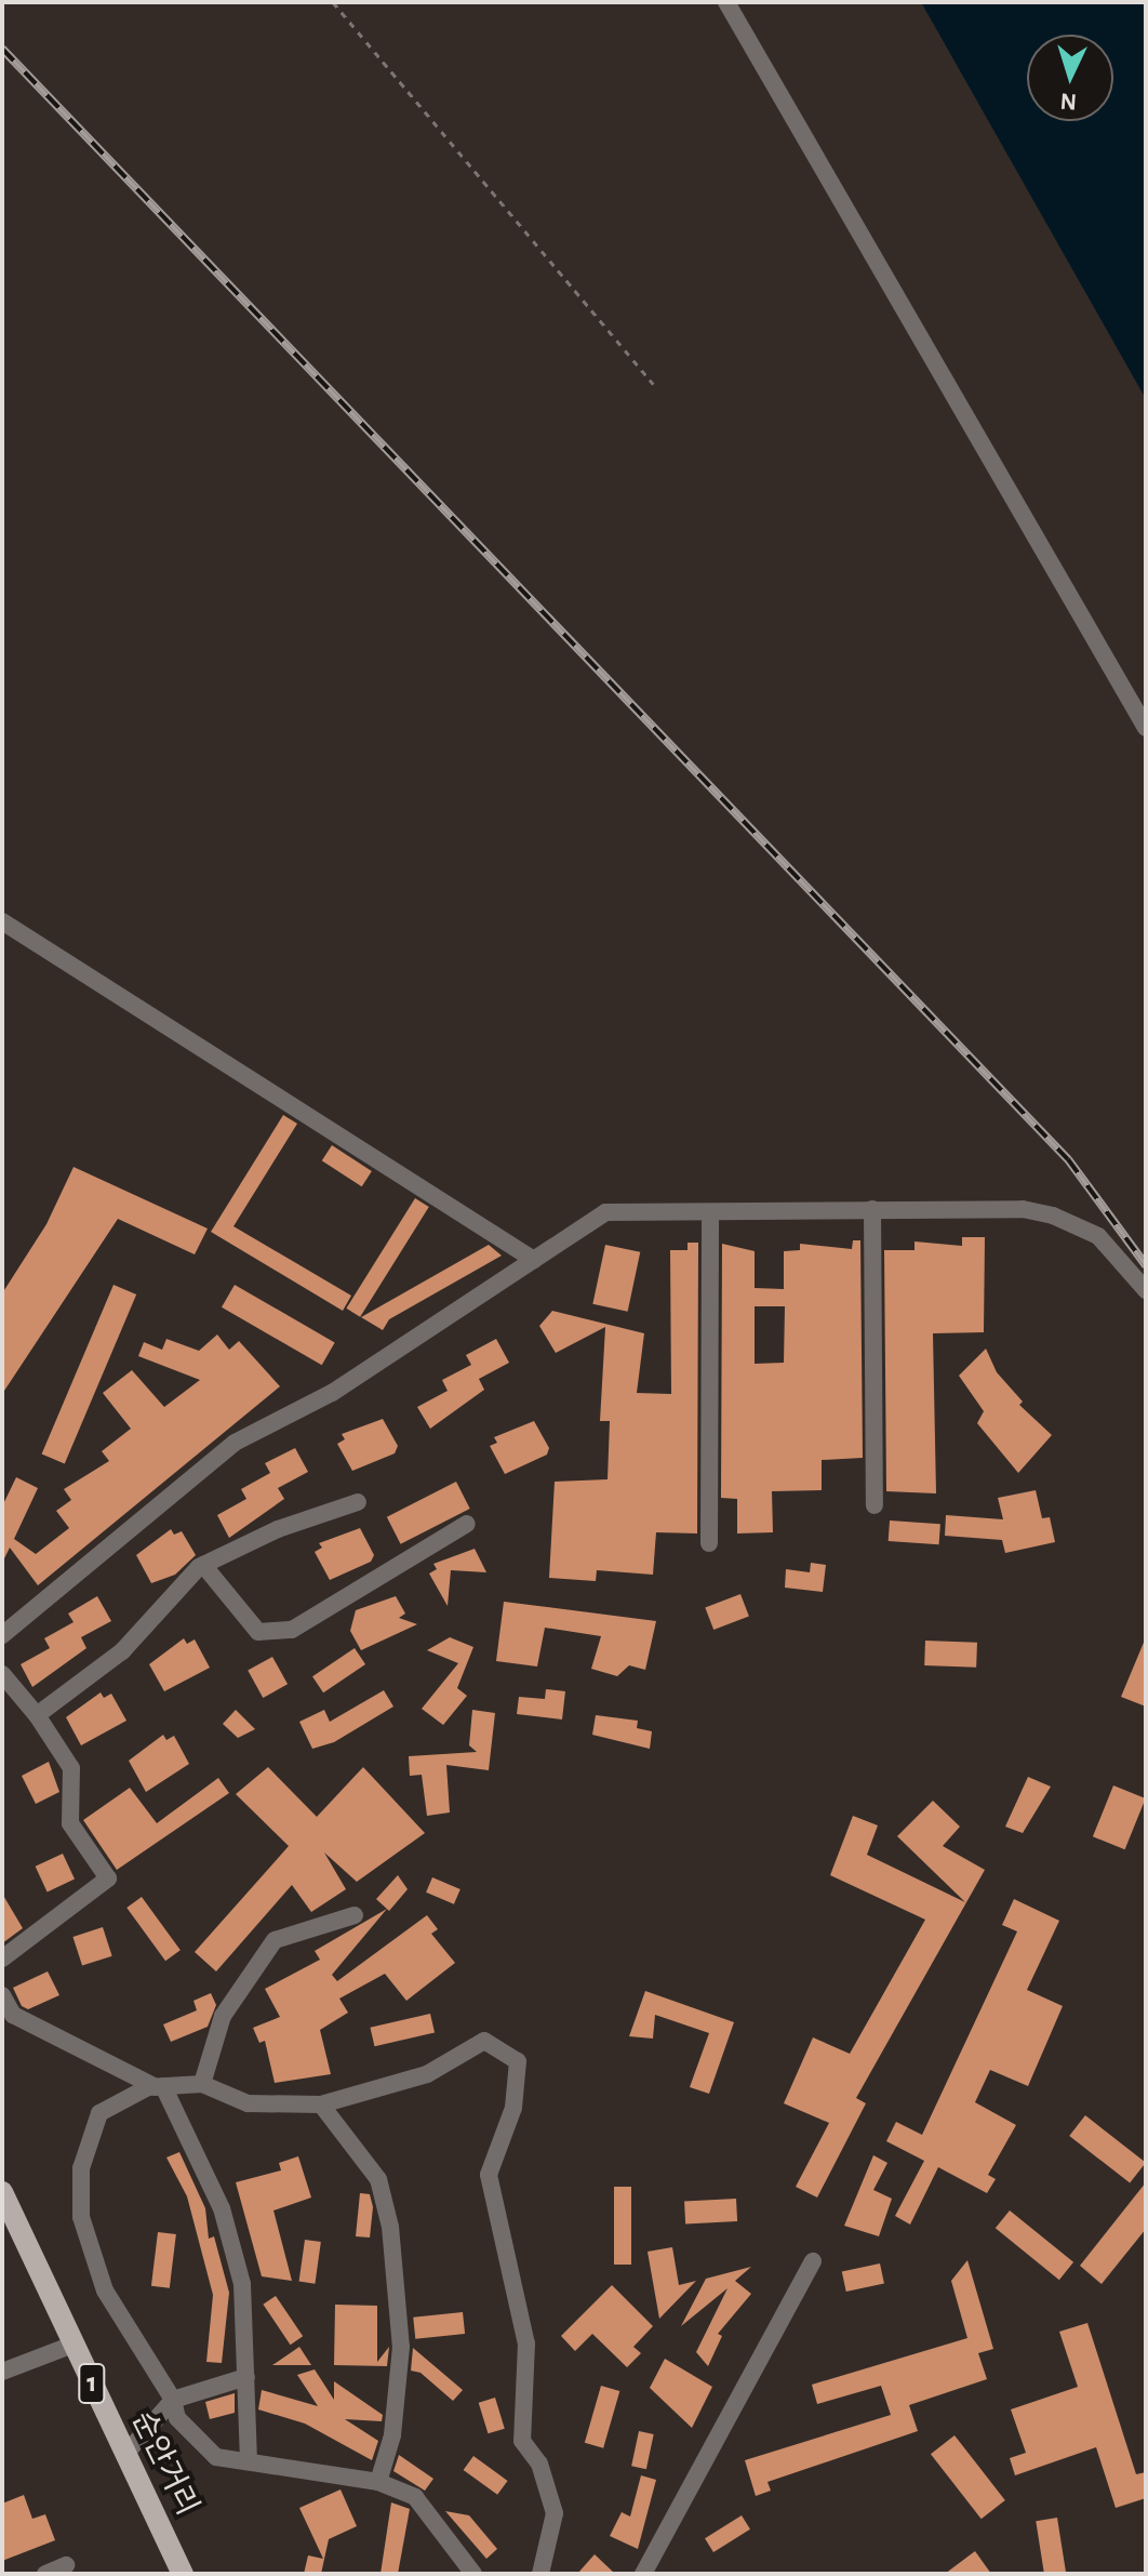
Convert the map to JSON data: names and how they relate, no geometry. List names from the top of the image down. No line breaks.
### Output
{"streets":{"main road":["1","순안거리"]},"north":"bottom"}
